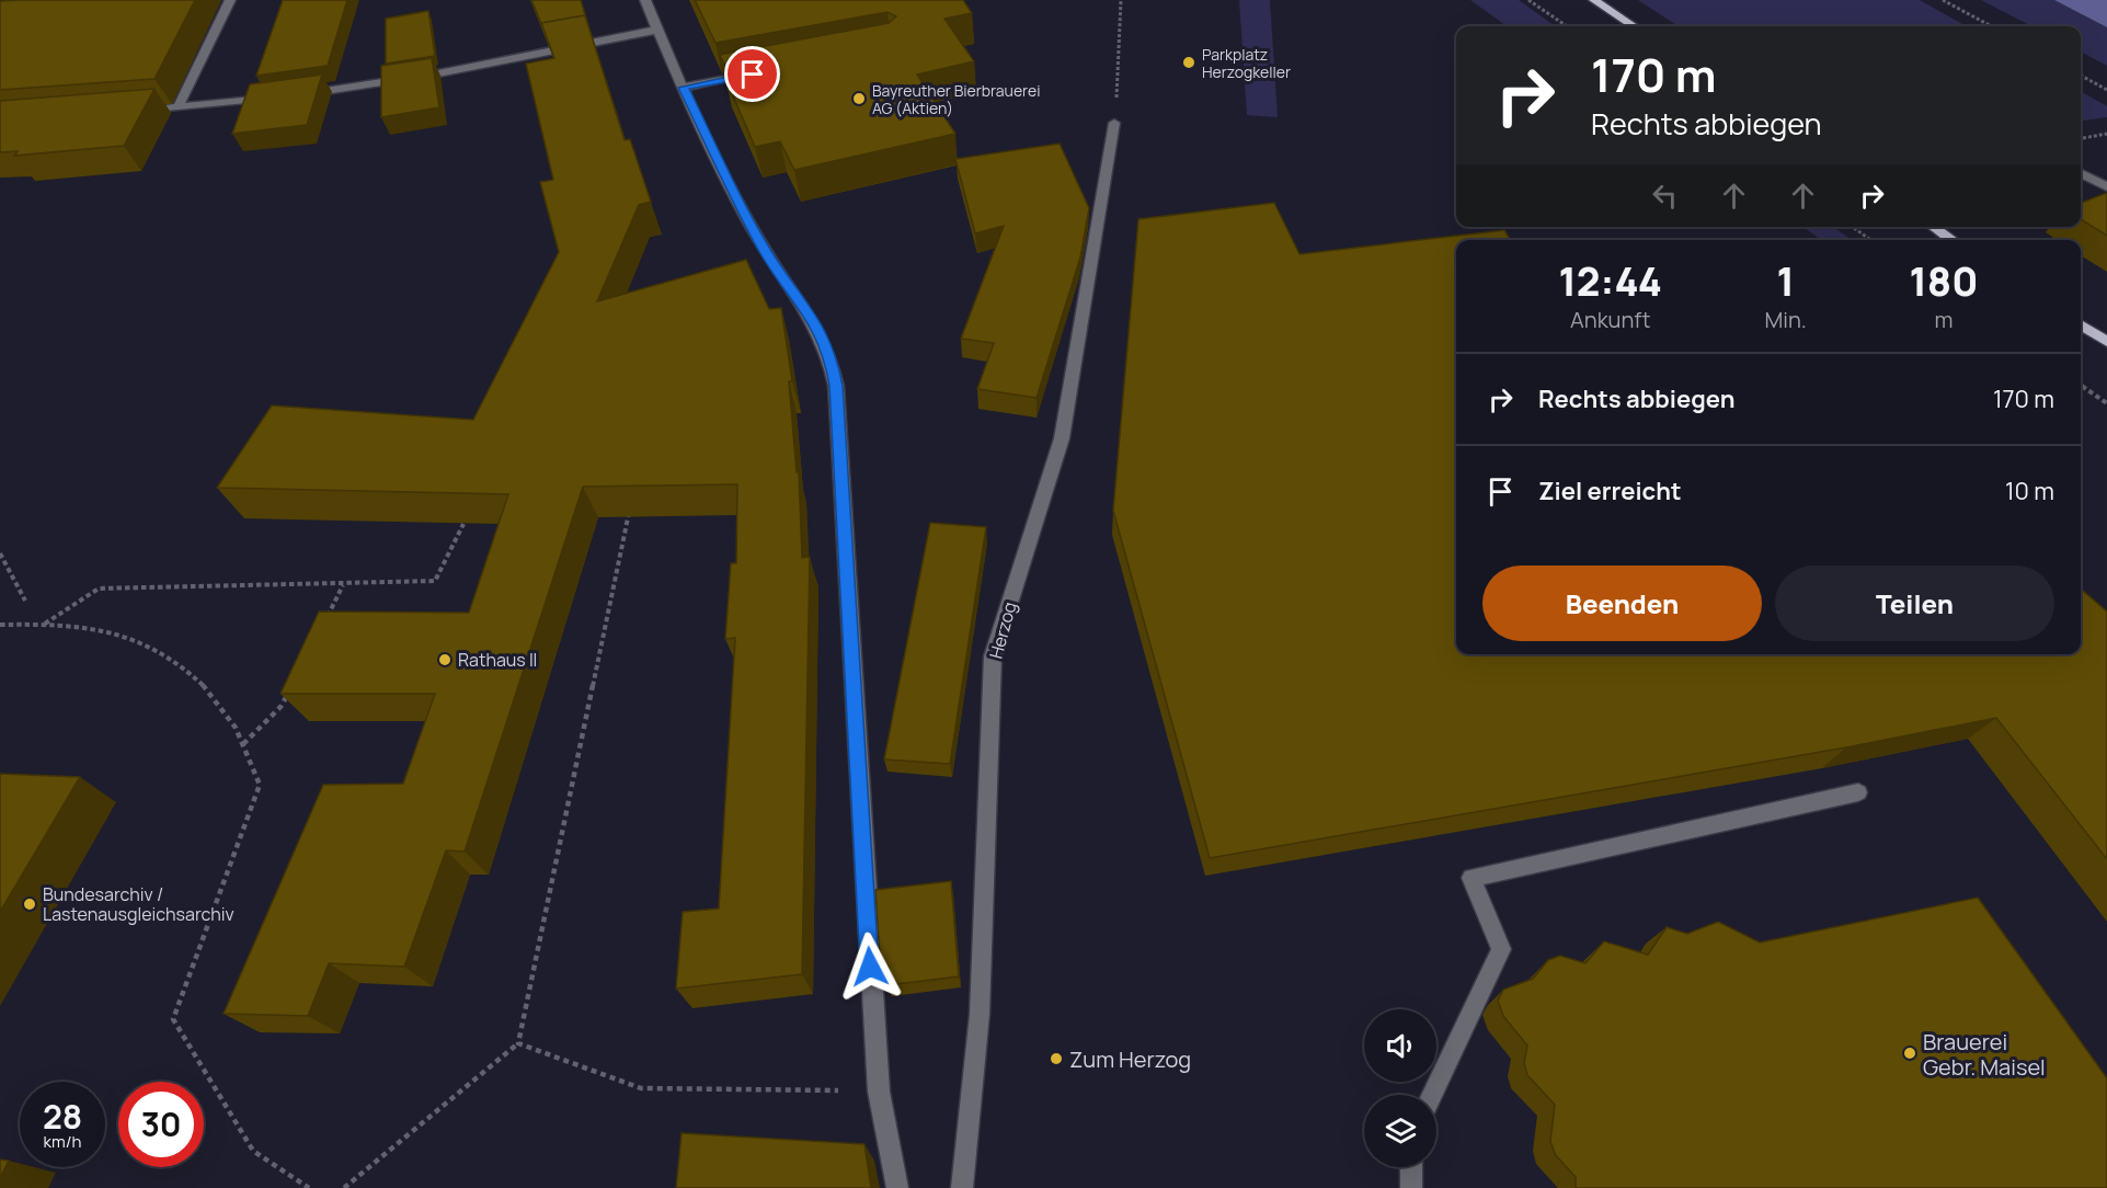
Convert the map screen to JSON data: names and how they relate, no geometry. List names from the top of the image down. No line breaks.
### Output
{"streets":{"street":["Herzog"]},"places":["Parkplatz Herzogkeller","Bayreuther Bierbrauerei AG (Aktien)","Rathaus II","Bundesarchiv / Lastenausgleichsarchiv","Brauerei Gebr. Maisel","Zum Herzog"],"page":{"turn":["170 m","Rechts abbiegen"],"eta":["12:44","Ankunft","1","Min.","180","m"],"list":[{"name":"Rechts abbiegen","value":"170 m"},{"name":"Ziel erreicht","value":"10 m"}],"buttons":["Beenden","Teilen"],"speed":"28 km/h","limit":"30"}}
